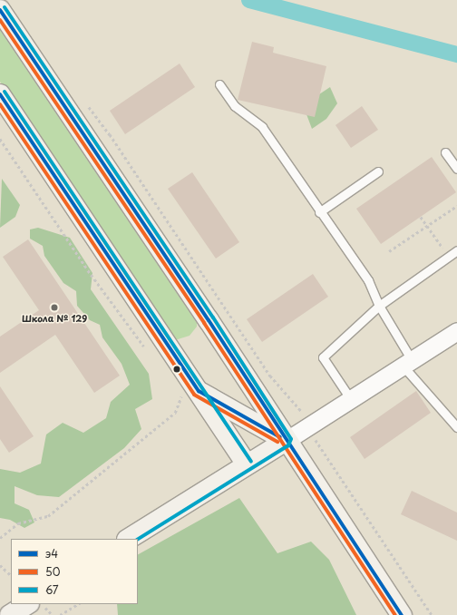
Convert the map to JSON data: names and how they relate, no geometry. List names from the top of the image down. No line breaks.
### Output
{"places":["Школа № 129"],"lines":["transit line 67","transit line э4","transit line 50"],"legend":["э4","50","67"]}
